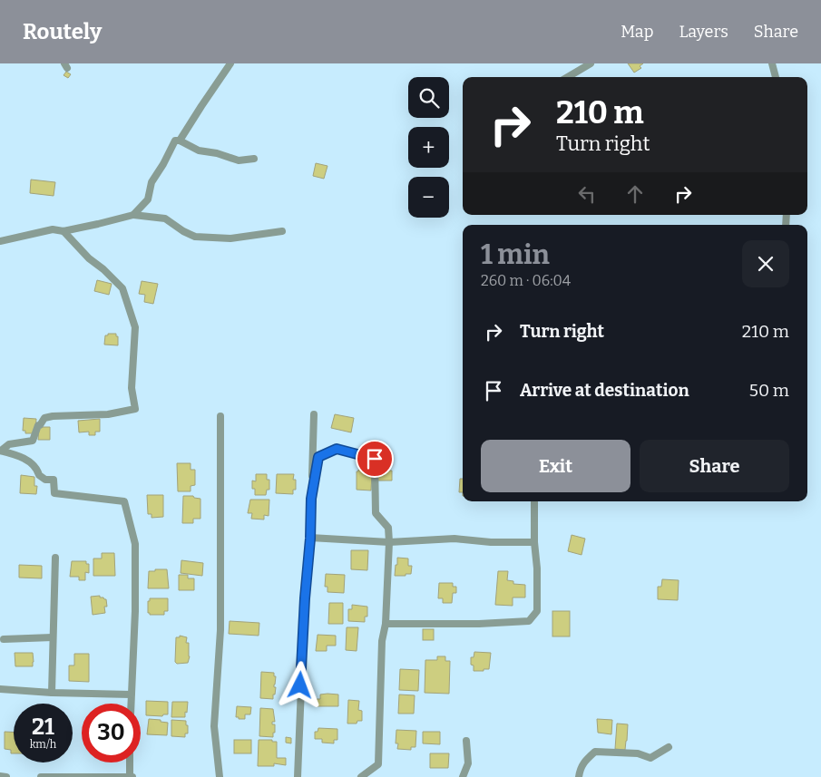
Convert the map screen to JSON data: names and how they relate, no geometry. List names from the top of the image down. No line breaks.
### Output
{"page":{"header":"Routely","nav":["Map","Layers","Share"],"map_buttons":["+","−"],"turn":["210 m","Turn right"],"heading":["1 min","260 m · 06:04"],"list":[{"name":"Turn right","value":"210 m"},{"name":"Arrive at destination","value":"50 m"}],"buttons":["Exit","Share"],"speed":"21 km/h","limit":"30"}}
